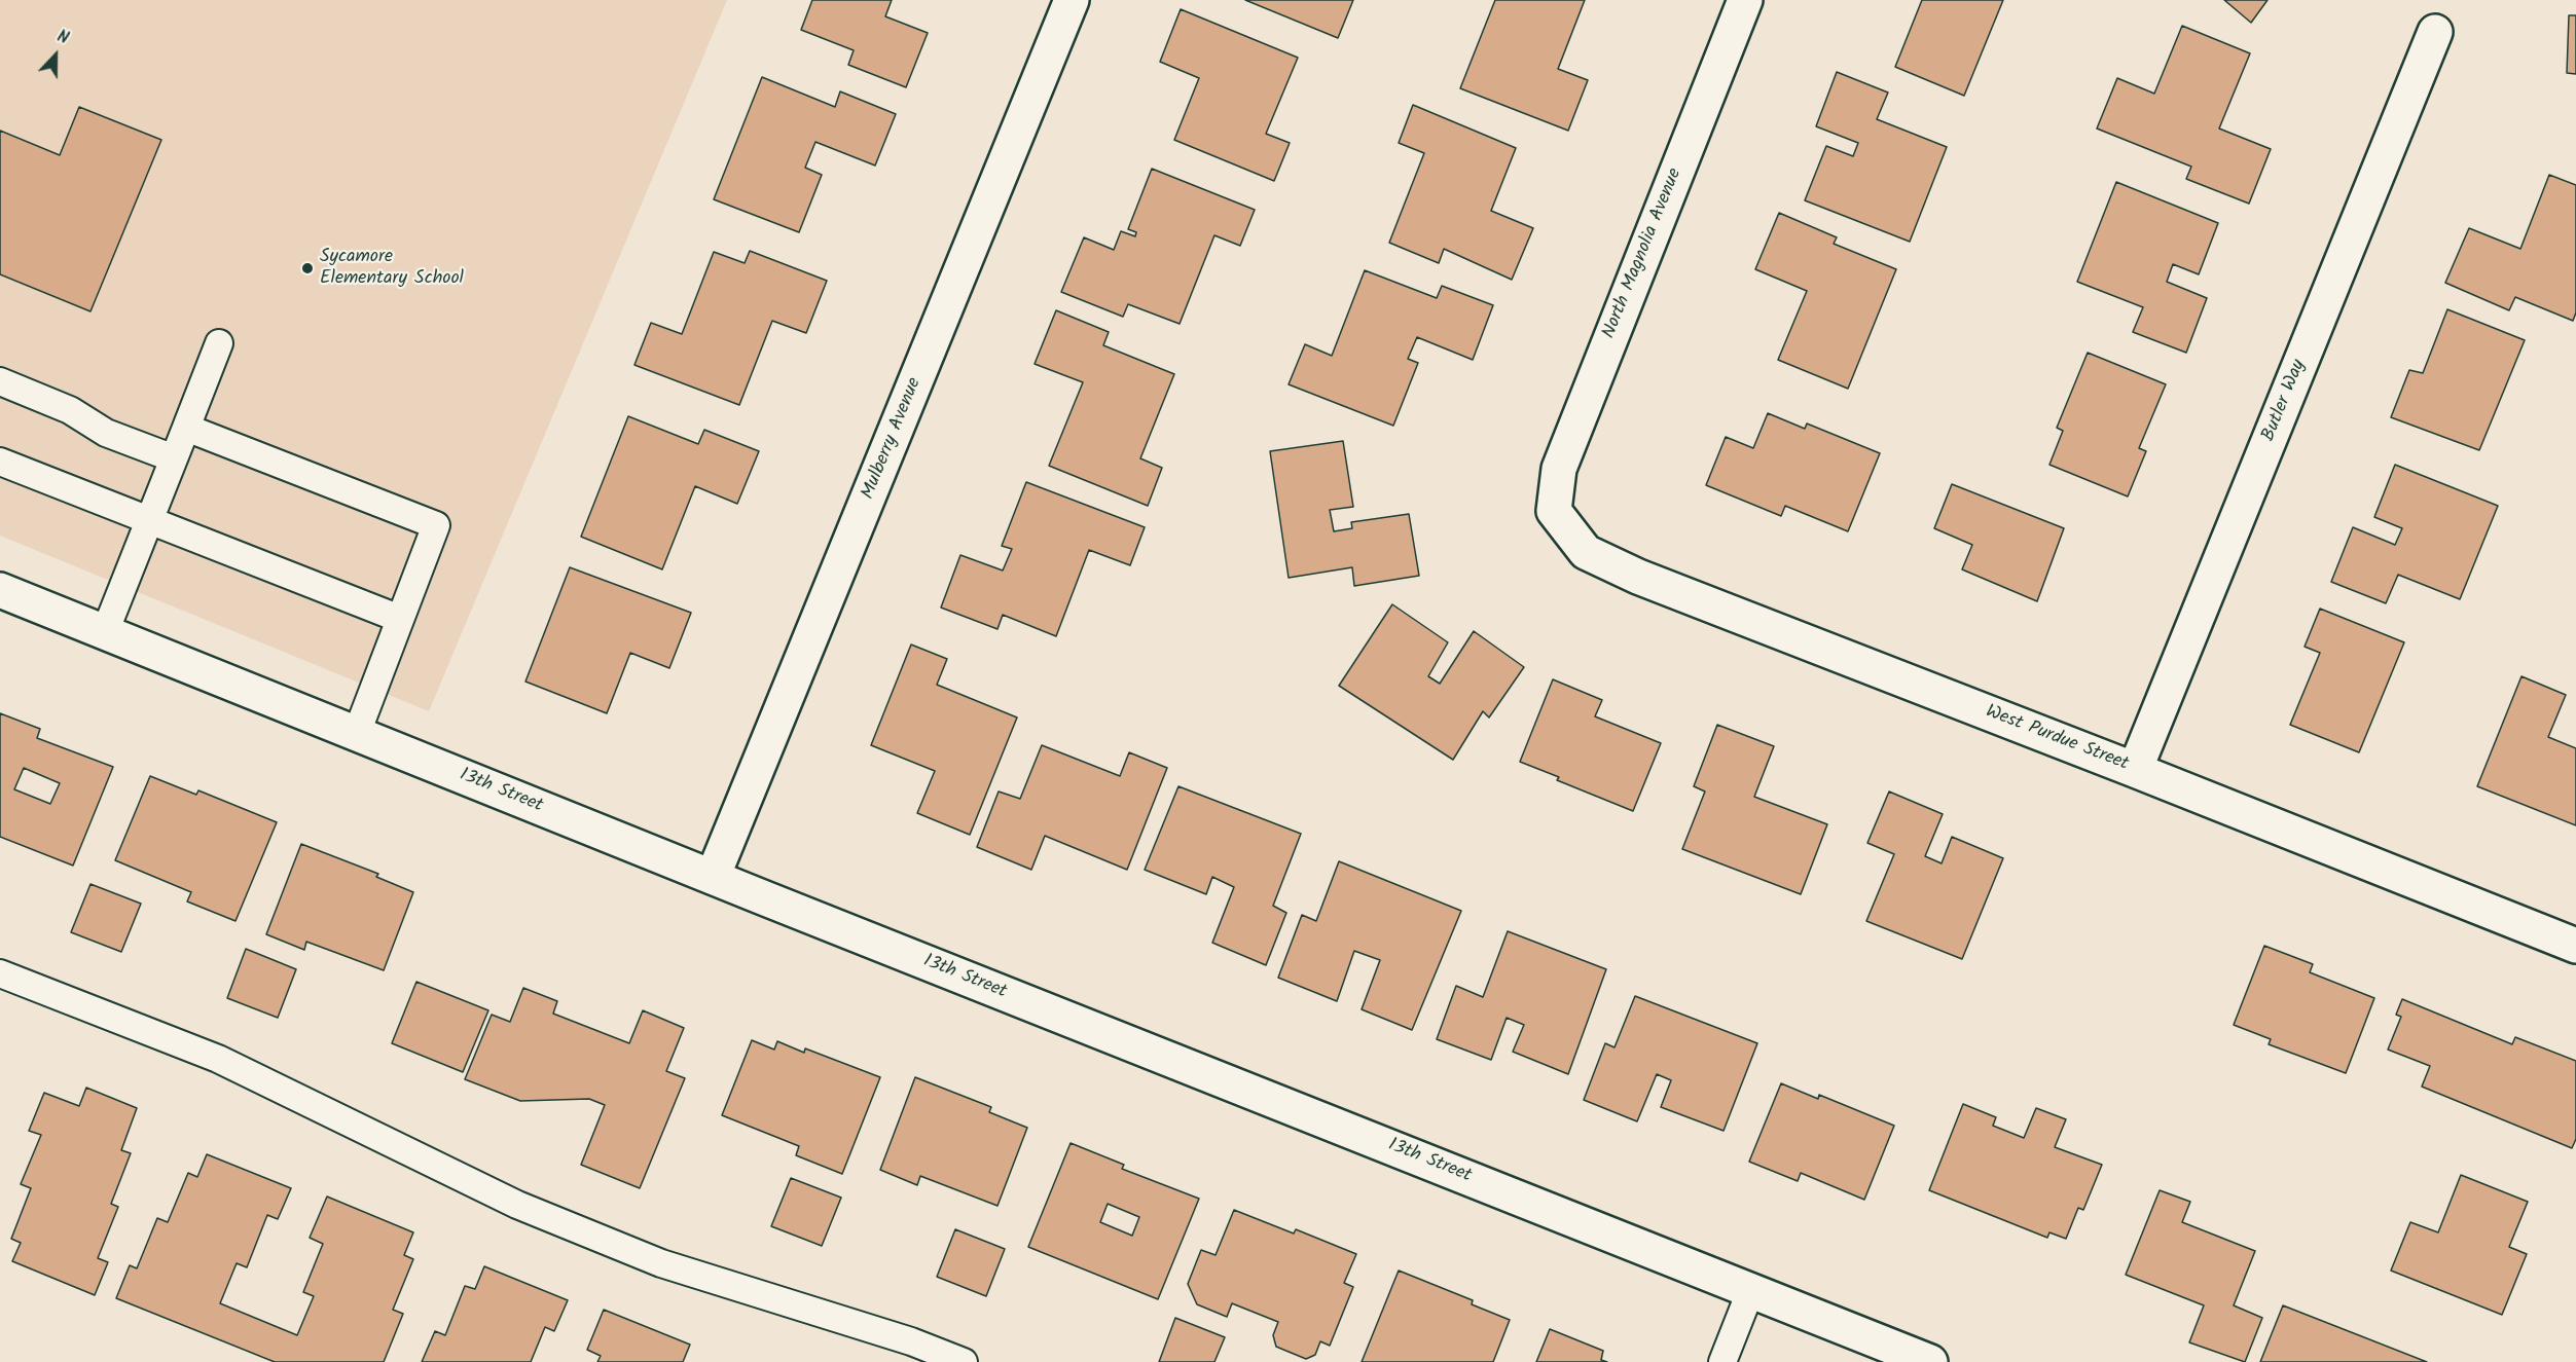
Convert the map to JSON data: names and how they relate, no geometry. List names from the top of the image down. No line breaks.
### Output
{"streets":{"street":["North Magnolia Avenue","Butler Way","Mulberry Avenue","West Purdue Street","13th Street"]},"crossings":[["North Magnolia Avenue","West Purdue Street"],["Butler Way","West Purdue Street"],["Mulberry Avenue","13th Street"]],"places":["Sycamore Elementary School"],"north":"top"}
